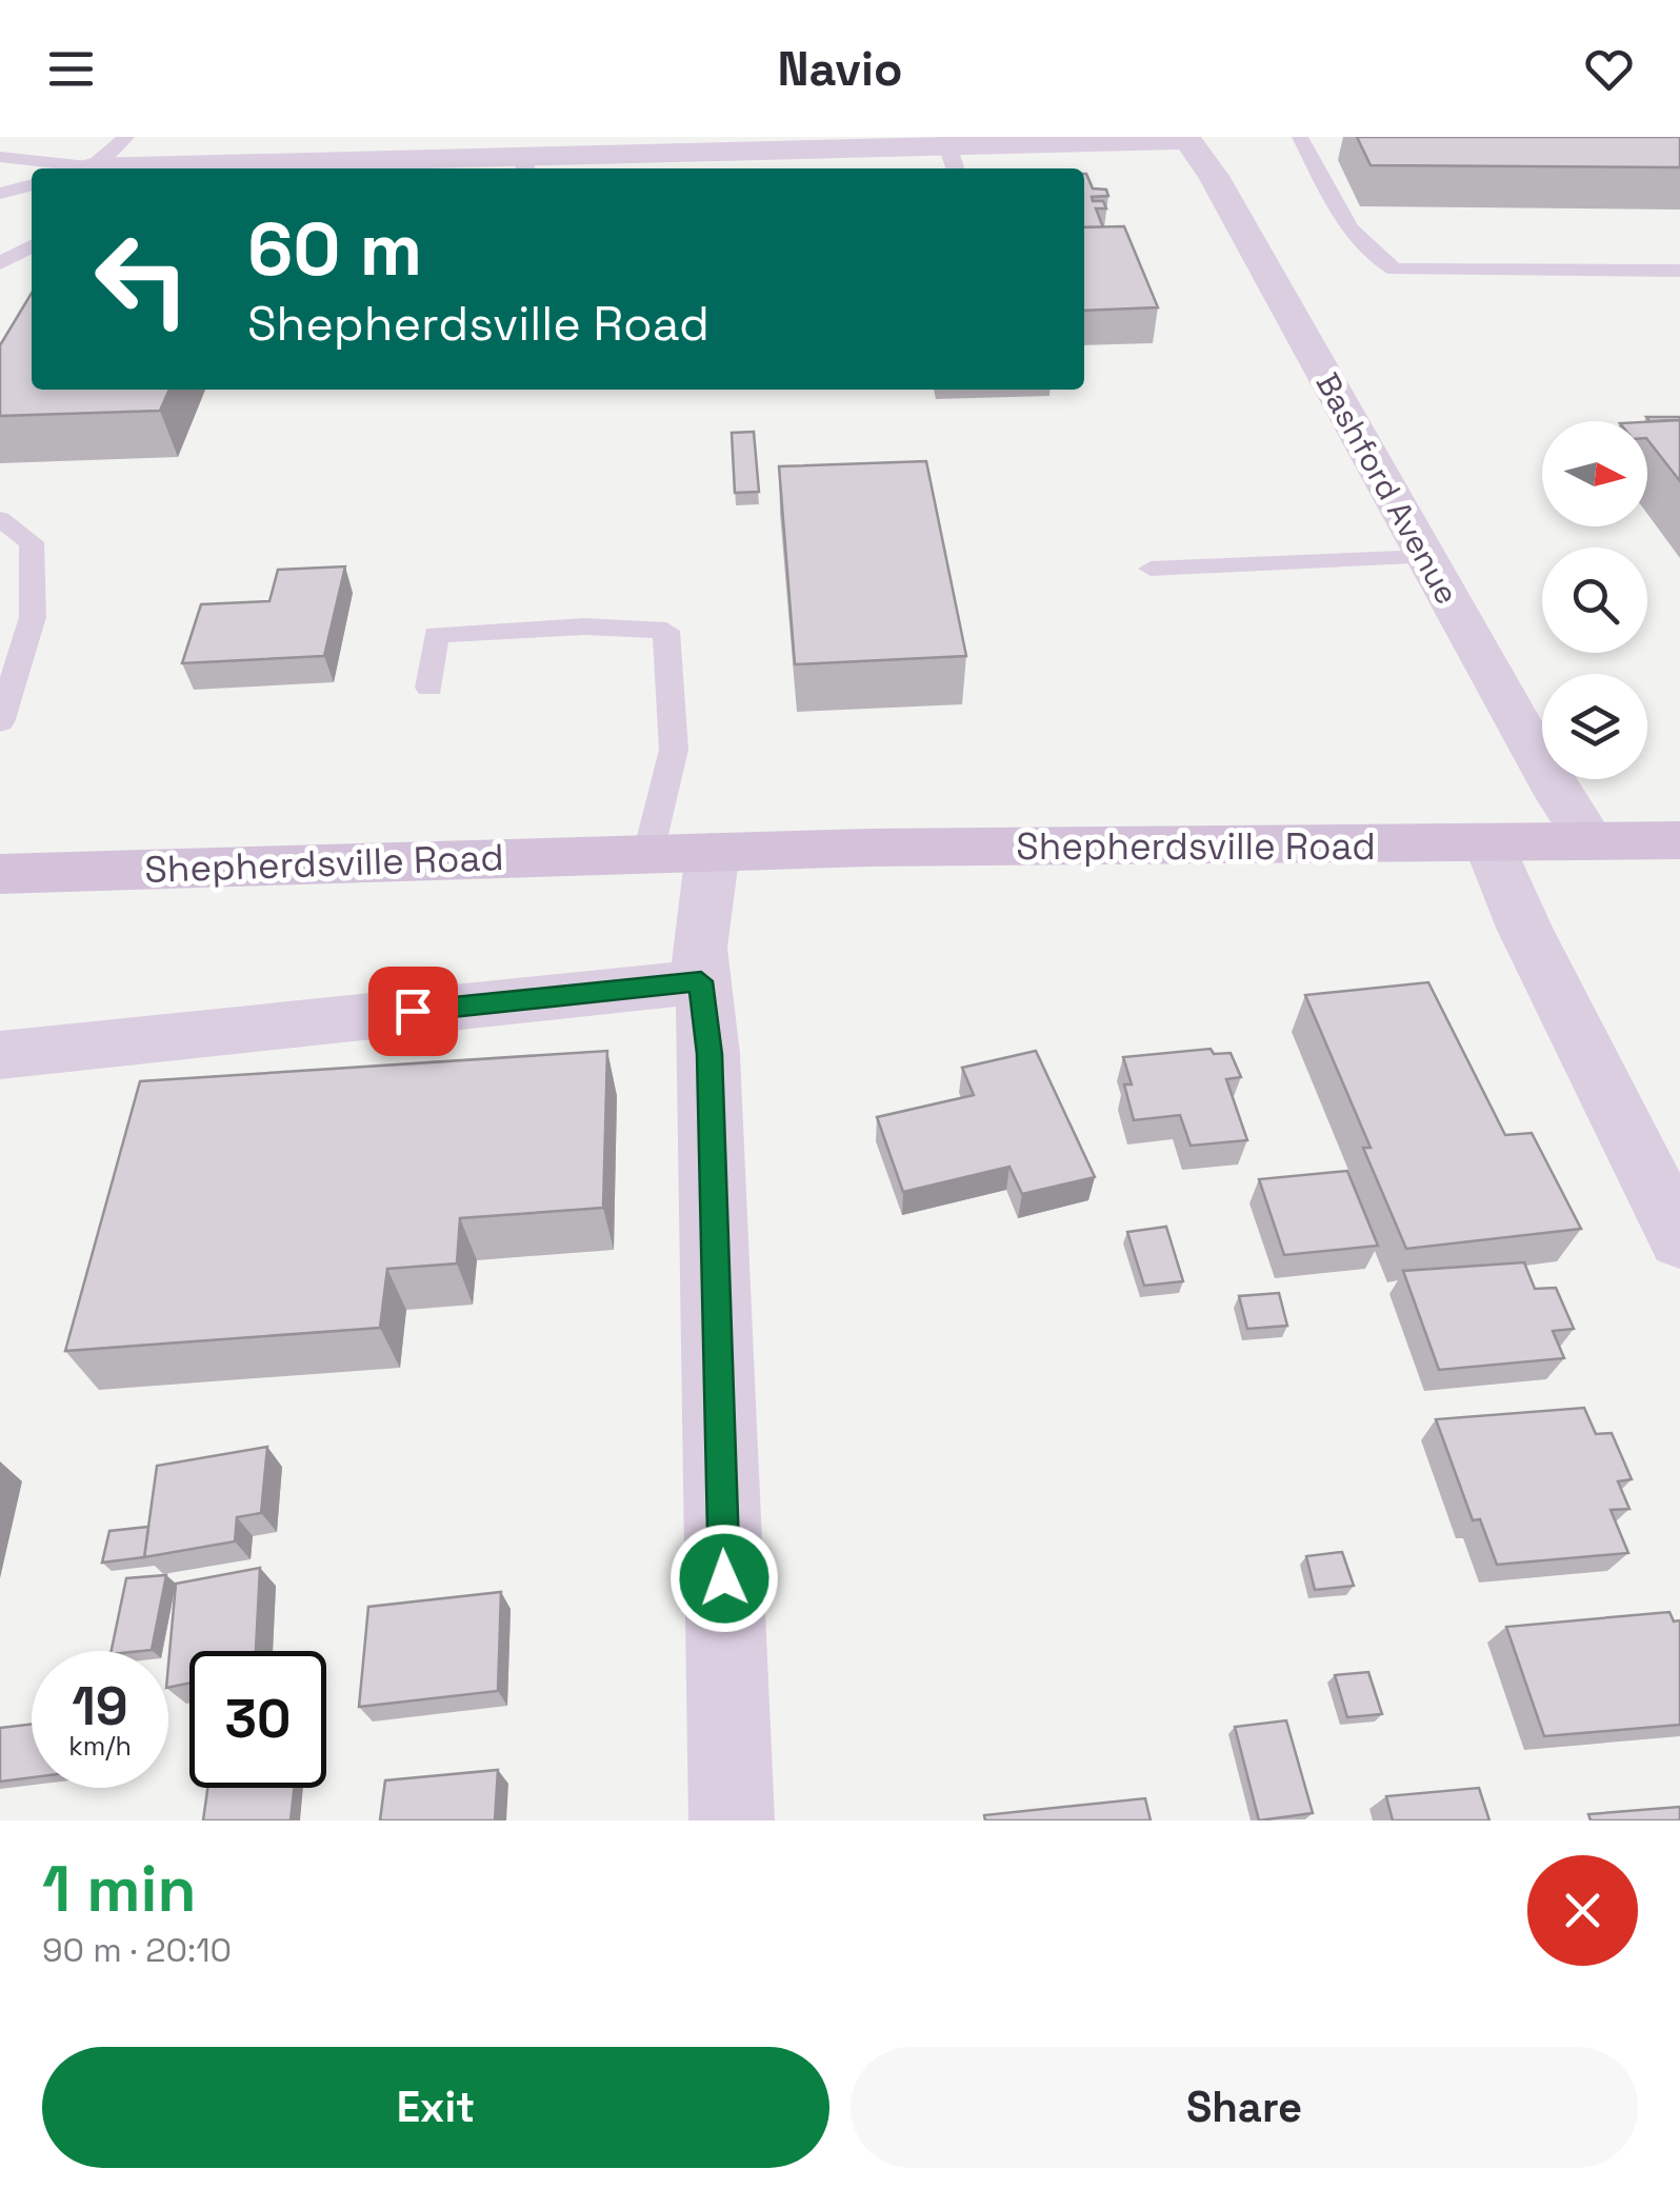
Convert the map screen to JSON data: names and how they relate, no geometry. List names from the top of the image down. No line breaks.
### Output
{"streets":{"main road":["Shepherdsville Road"],"street":["Bashford Avenue"]},"crossings":[["Bashford Avenue","Shepherdsville Road"]],"north":"right","page":{"header":"Navio","turn":["60 m","Shepherdsville Road"],"speed":"19 km/h","limit":"30","heading":["1 min","90 m · 20:10"],"buttons":["Exit","Share"]}}
